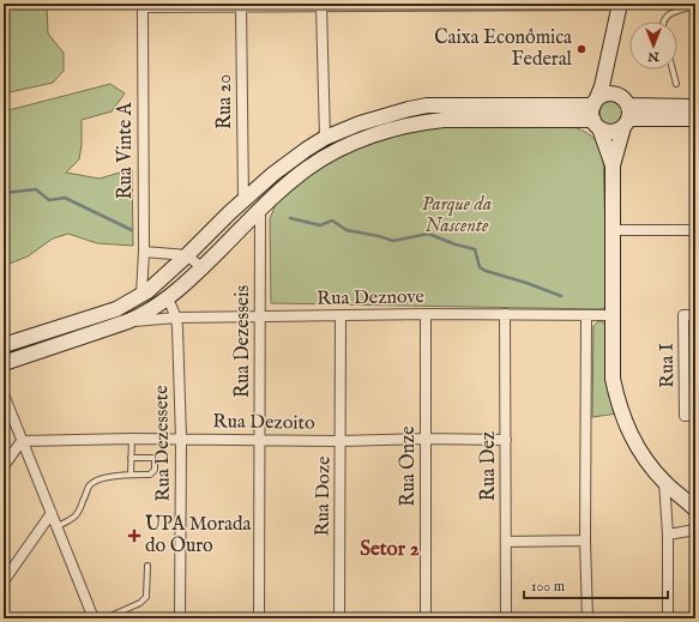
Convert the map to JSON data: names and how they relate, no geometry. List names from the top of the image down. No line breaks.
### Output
{"streets":{"street":["Rua 20","Rua Vinte A","Rua Deznove","Rua Dezesseis","Rua I","Rua Dezoito","Rua Dezessete","Rua Onze","Rua Dez","Rua Doze"]},"crossings":[["Rua 20","Rua Vinte A"],["Rua Deznove","Rua Dezesseis"],["Rua Deznove","Rua Dezessete"],["Rua Deznove","Rua Onze"],["Rua Deznove","Rua Dez"],["Rua Deznove","Rua Doze"],["Rua Dezesseis","Rua Dezoito"],["Rua Dezoito","Rua Dezessete"],["Rua Dezoito","Rua Onze"],["Rua Dezoito","Rua Dez"],["Rua Dezoito","Rua Doze"]],"districts":["Setor 2"],"parks":["Parque da Nascente"],"places":{"other":["Caixa Econômica Federal"],"health":["UPA Morada do Ouro"]},"scale_bar":"100 m","north":"bottom"}
